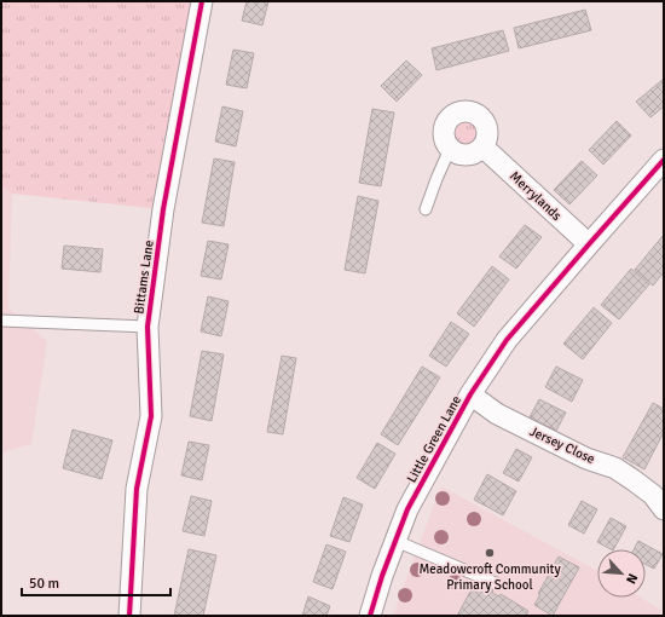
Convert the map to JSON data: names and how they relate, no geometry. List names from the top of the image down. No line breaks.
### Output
{"streets":{"street":["Merrylands","Bittams Lane","Little Green Lane","Jersey Close"]},"crossings":[["Merrylands","Little Green Lane"],["Little Green Lane","Jersey Close"]],"places":["Meadowcroft Community Primary School"],"scale_bar":"50 m","north":"bottom right"}
